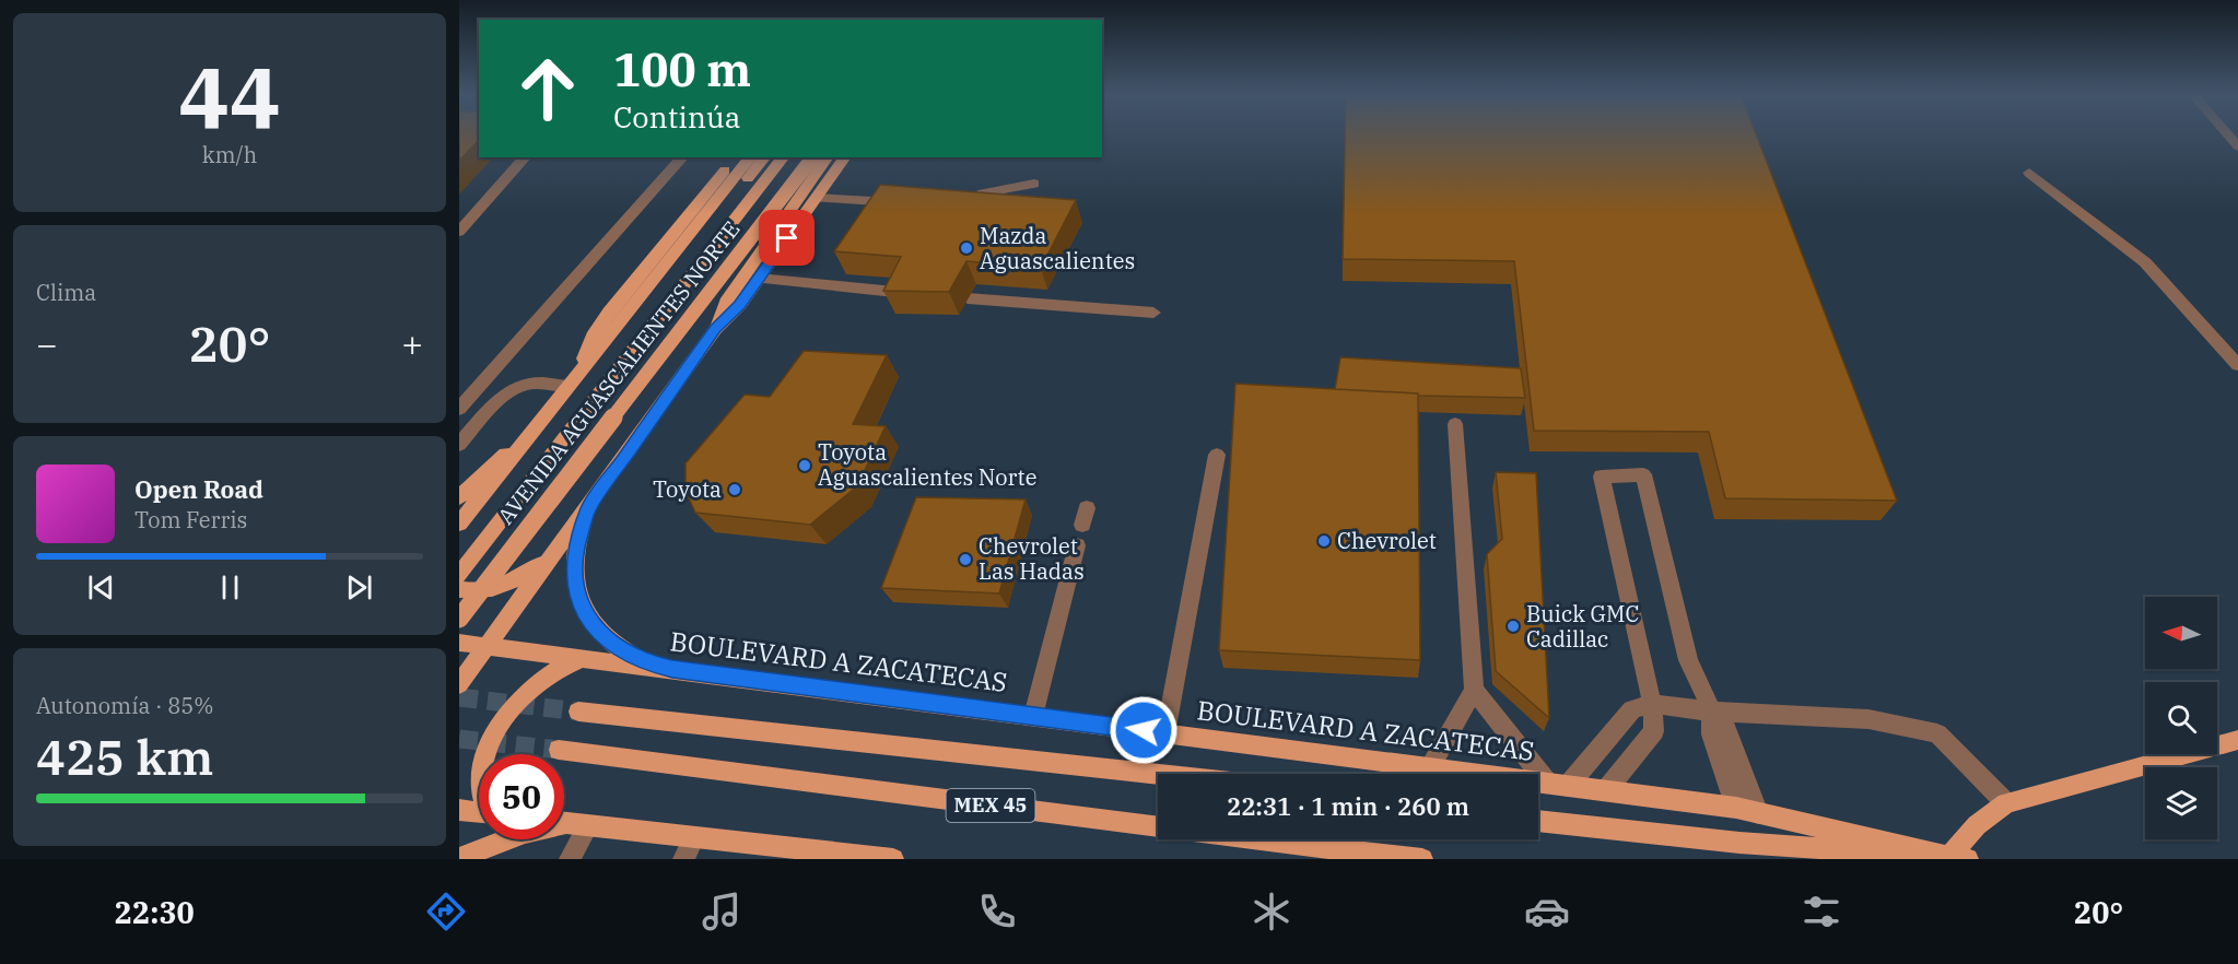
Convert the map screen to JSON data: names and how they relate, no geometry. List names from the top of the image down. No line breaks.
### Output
{"streets":{"main road":["AVENIDA AGUASCALIENTES NORTE","BOULEVARD A ZACATECAS","MEX 45"]},"places":["Mazda Aguascalientes","Toyota Aguascalientes Norte","Toyota","Chevrolet","Chevrolet Las Hadas","Buick GMC Cadillac"],"north":"left","page":{"tile":[["44","km/h"],"Clima",["Autonomía · 85%","425 km"]],"turn":["100 m","Continúa"],"heat":["−","20°","+"],"song":["Open Road","Tom Ferris"],"limit":"50","trip":"22:31 · 1 min · 260 m","tabs":["22:30","20°"]}}
